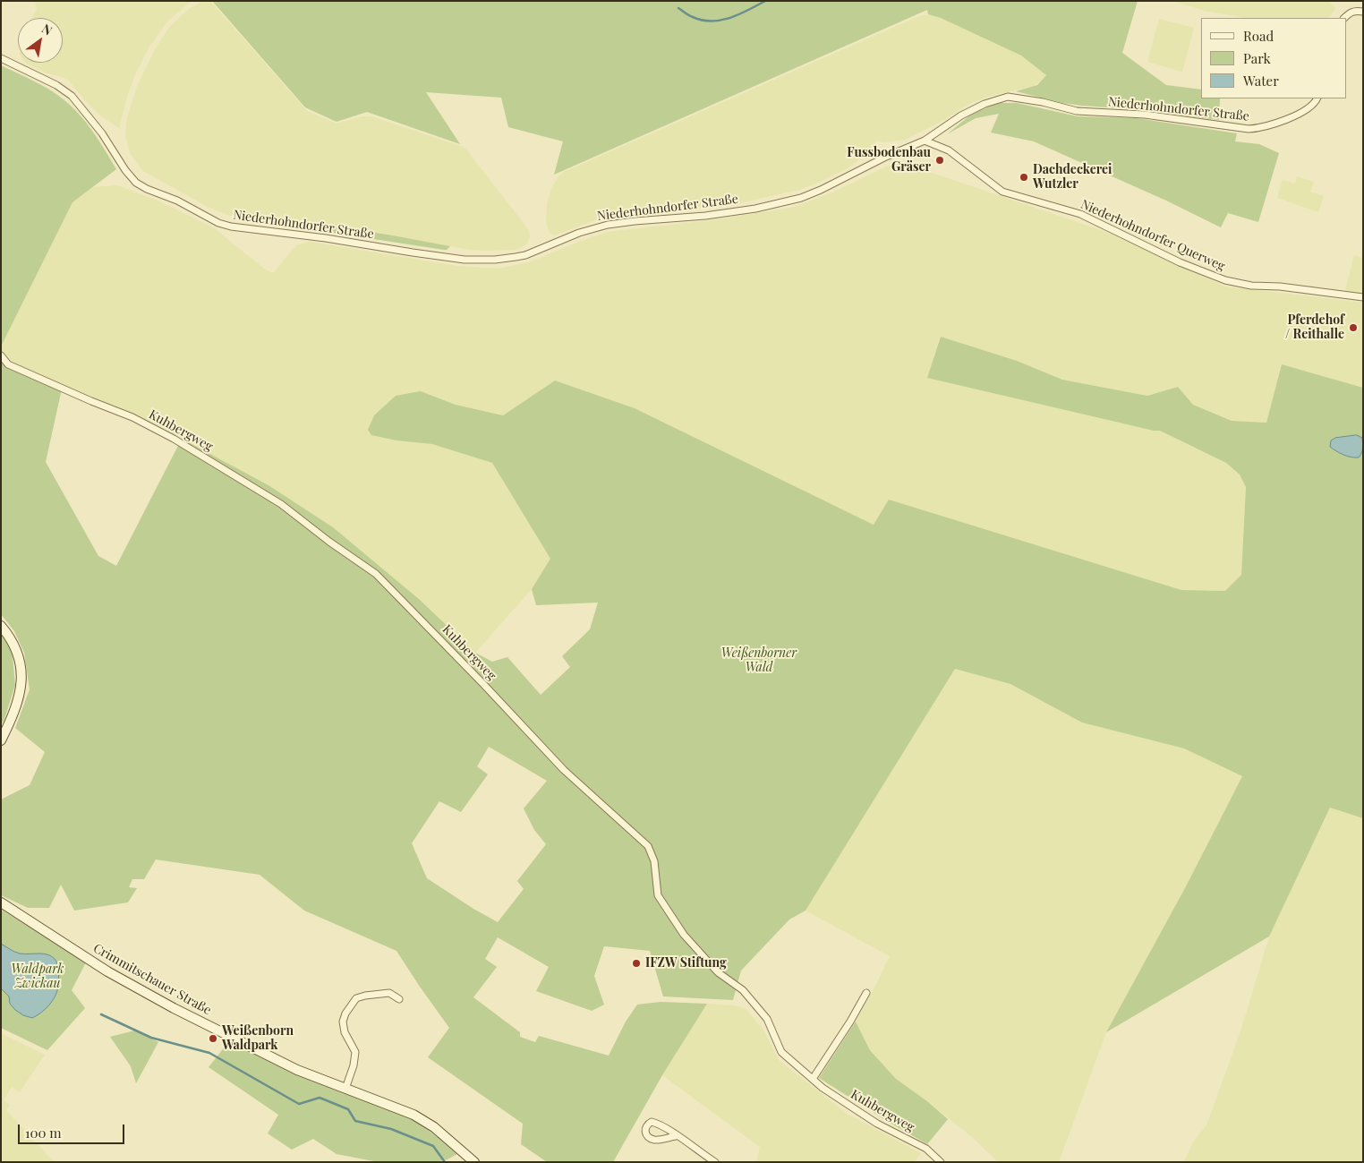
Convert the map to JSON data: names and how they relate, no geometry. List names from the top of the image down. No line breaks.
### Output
{"streets":{"main road":["Crimmitschauer Straße"],"street":["Niederhohndorfer Straße","Niederhohndorfer Querweg","Kuhbergweg"]},"crossings":[["Niederhohndorfer Straße","Niederhohndorfer Querweg"]],"parks":["Weißenborner Wald","Waldpark Zwickau"],"places":["Fussbodenbau Gräser","Dachdeckerei Wutzler","Pferdehof / Reithalle","IFZW Stiftung","Weißenborn Waldpark"],"legend":["Road","Park","Water"],"scale_bar":"100 m","north":"top right"}
